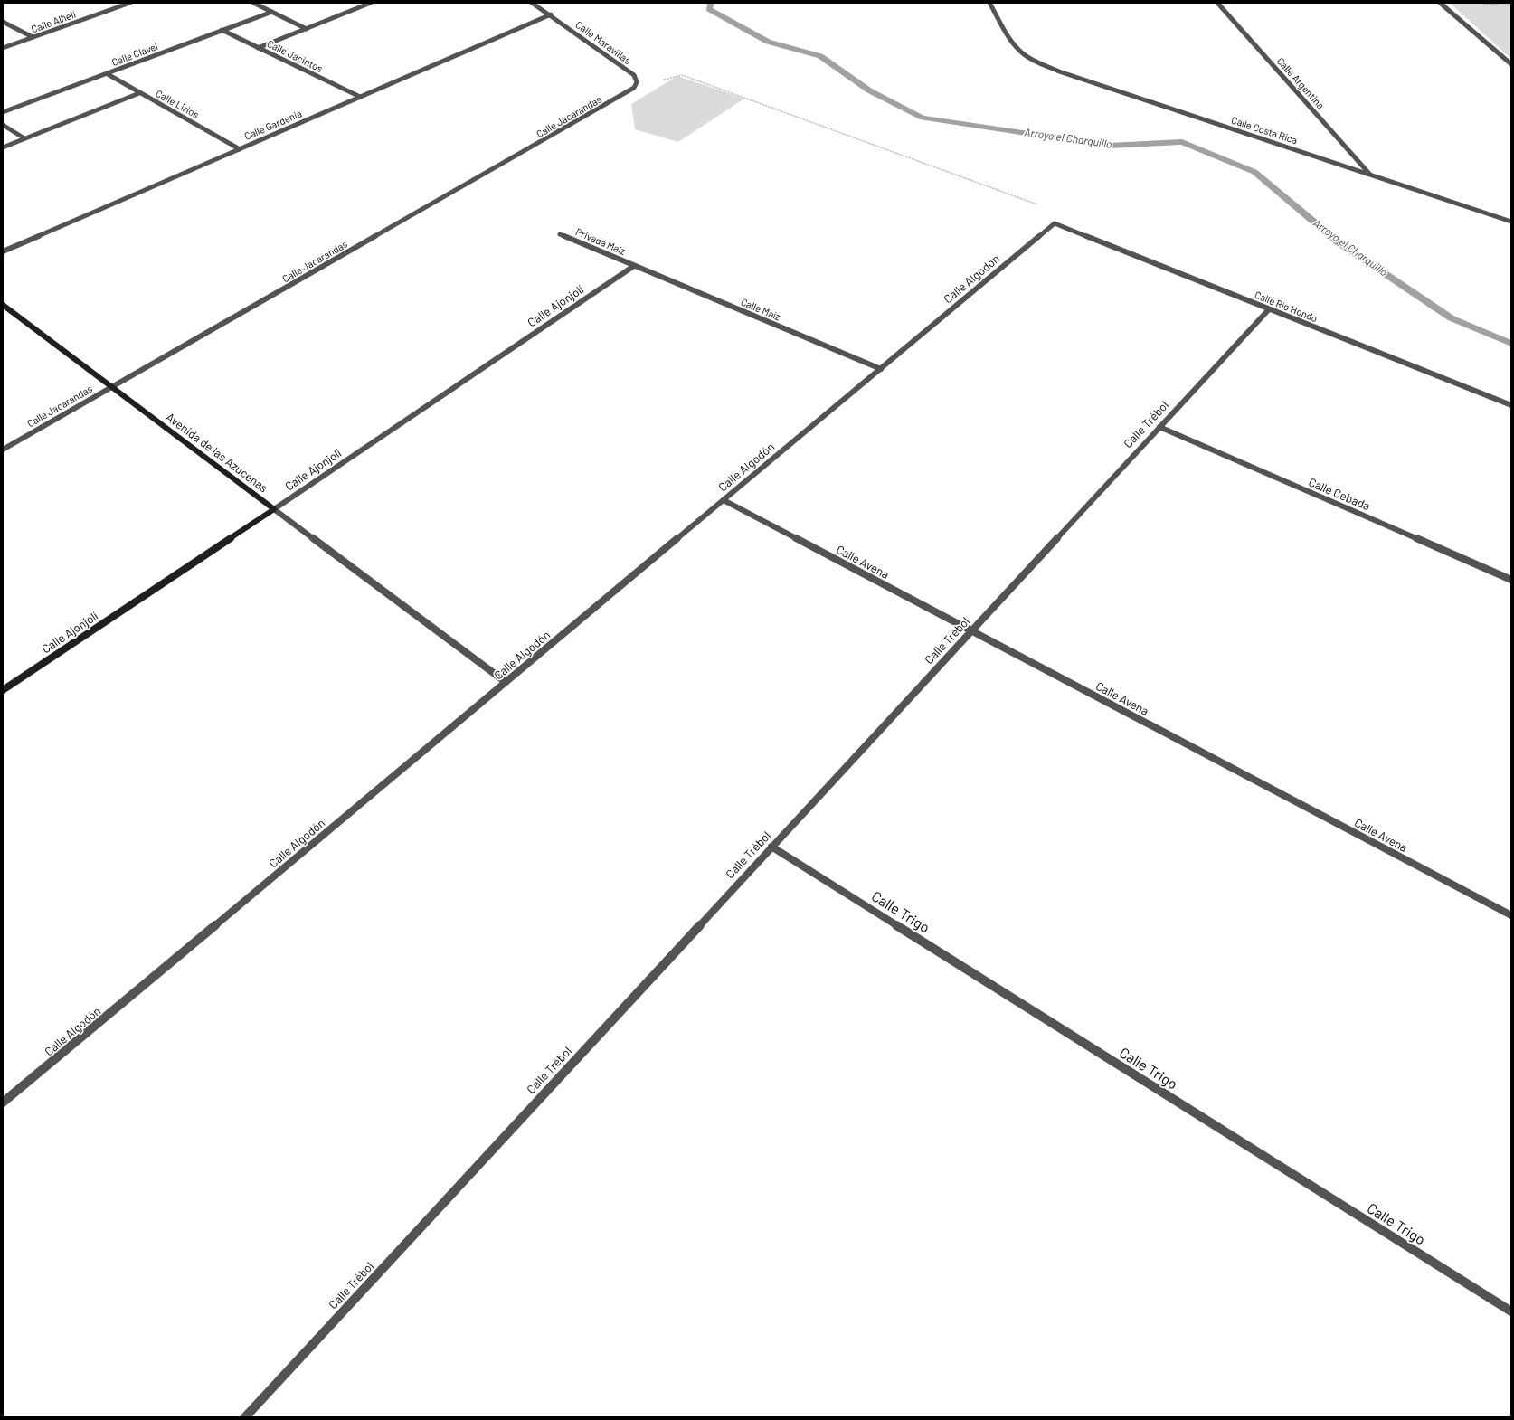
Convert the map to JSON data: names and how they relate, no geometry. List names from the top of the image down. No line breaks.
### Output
{"streets":{"street":["Calle Alhelí","Calle Maravillas","Calle Clavel","Calle Jacintos","Calle Argentina","Calle Lirios","Calle Jacarandas","Calle Gardenia","Calle Costa Rica","Privada Maíz","Calle Algodón","Calle Ajonjolí","Calle Río Hondo","Calle Maíz","Calle Trébol","Avenida de las Azucenas","Calle Cebada","Calle Avena","Calle Trigo"]},"crossings":[["Calle Maravillas","Calle Jacarandas"],["Calle Maravillas","Calle Gardenia"],["Calle Clavel","Calle Jacintos"],["Calle Clavel","Calle Lirios"],["Calle Jacintos","Calle Gardenia"],["Calle Argentina","Calle Costa Rica"],["Calle Lirios","Calle Gardenia"],["Calle Jacarandas","Avenida de las Azucenas"],["Privada Maíz","Calle Ajonjolí"],["Privada Maíz","Calle Maíz"],["Calle Algodón","Calle Río Hondo"],["Calle Algodón","Calle Maíz"],["Calle Algodón","Avenida de las Azucenas"],["Calle Algodón","Calle Avena"],["Calle Ajonjolí","Calle Maíz"],["Calle Ajonjolí","Avenida de las Azucenas"],["Calle Río Hondo","Calle Trébol"],["Calle Trébol","Calle Cebada"],["Calle Trébol","Calle Avena"],["Calle Trébol","Calle Trigo"]],"water":["Arroyo el Charquillo"]}
